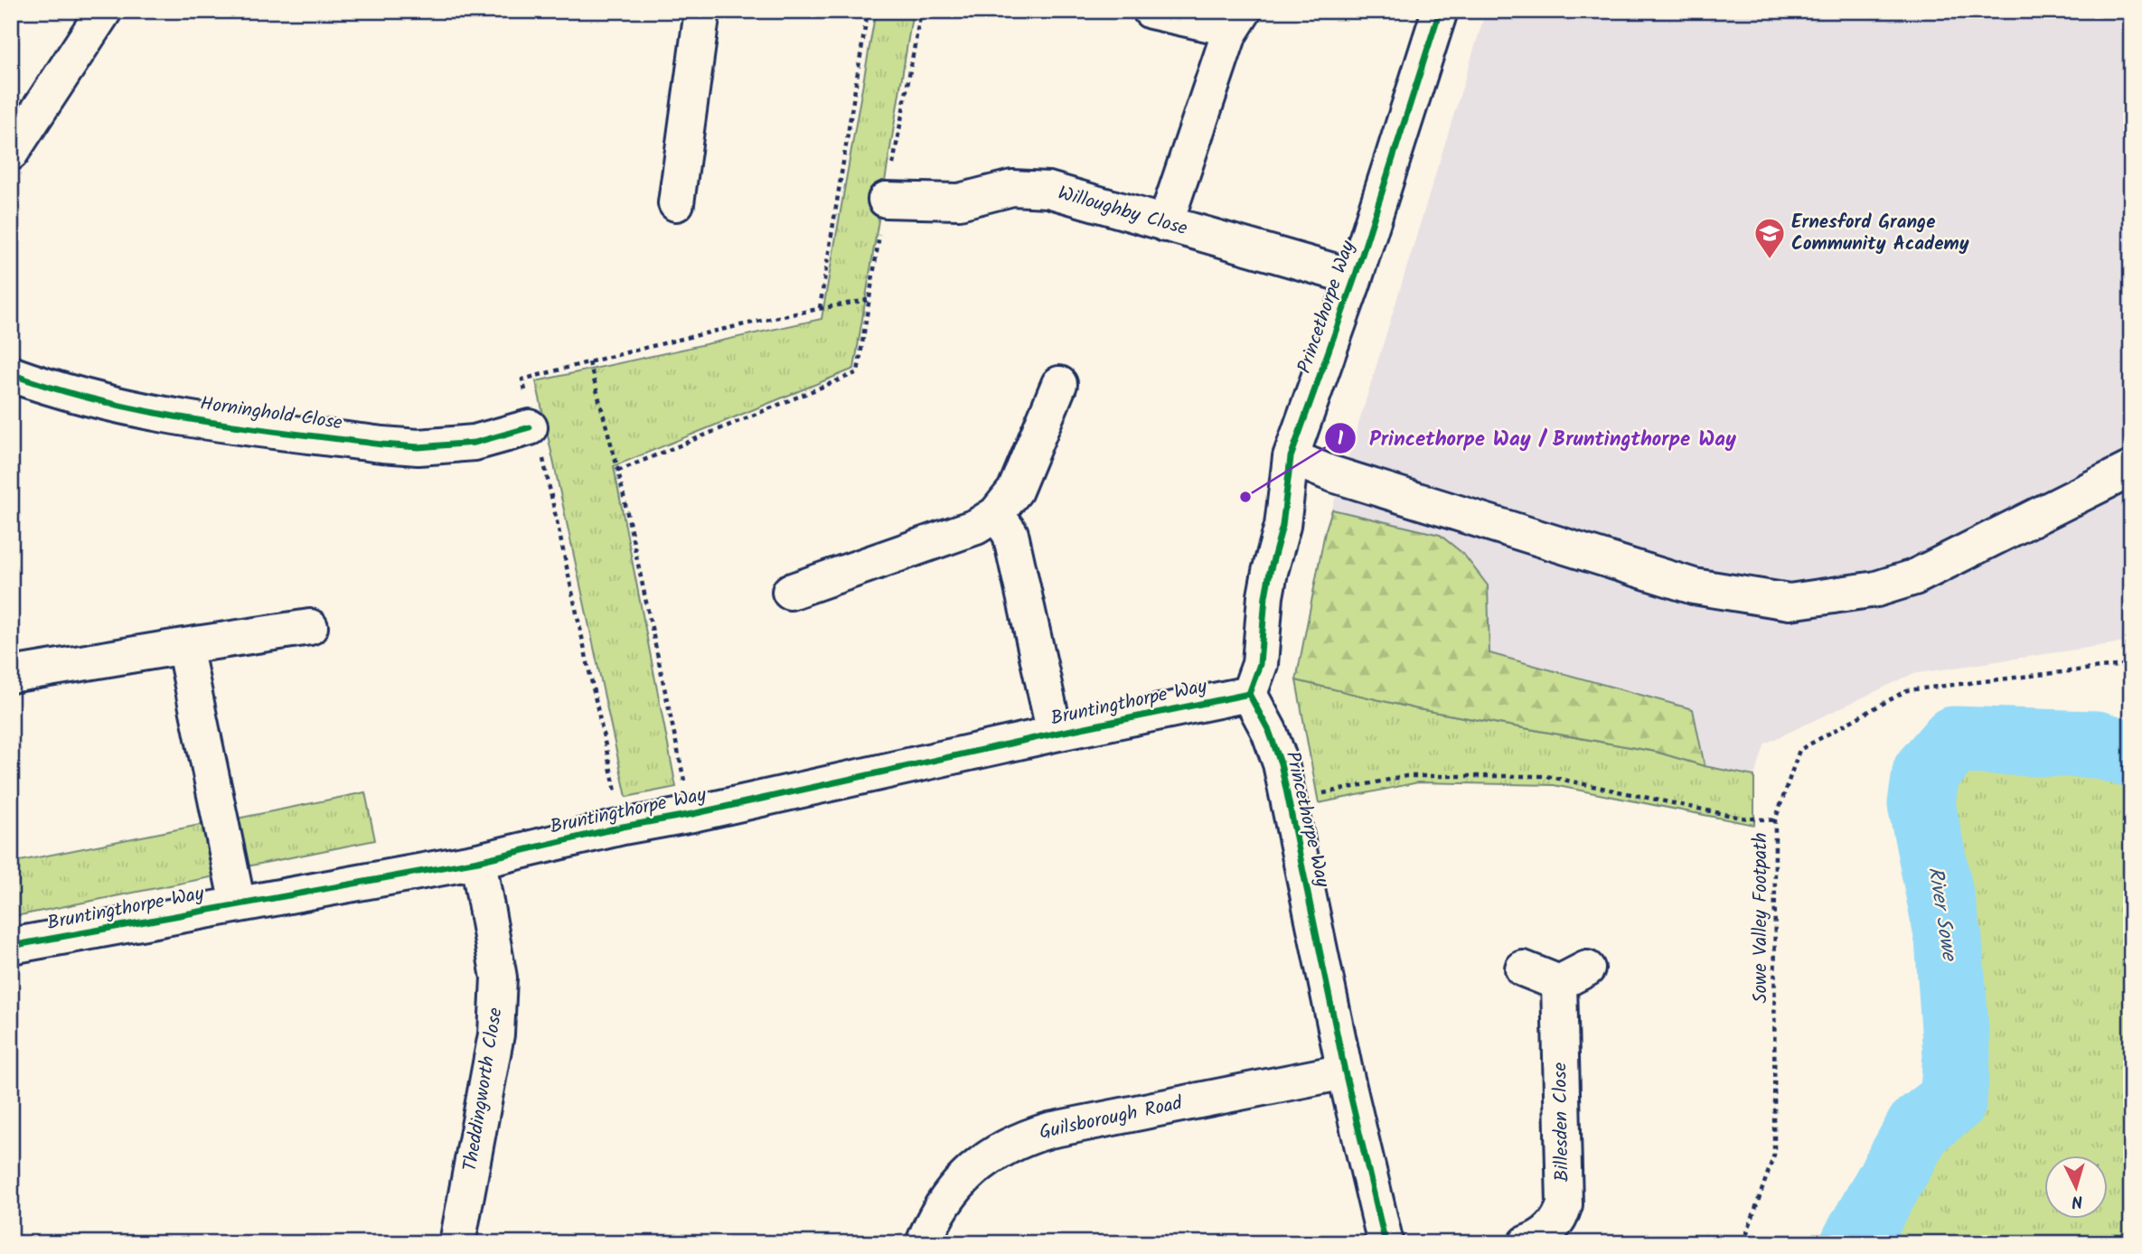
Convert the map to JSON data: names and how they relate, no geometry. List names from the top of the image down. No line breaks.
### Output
{"streets":{"street":["Willoughby Close","Princethorpe Way","Horninghold Close","Bruntingthorpe Way","Theddingworth Close","Guilsborough Road","Billesden Close"],"path":["Sowe Valley Footpath"]},"crossings":[["Willoughby Close","Princethorpe Way"],["Princethorpe Way","Bruntingthorpe Way"],["Princethorpe Way","Guilsborough Road"],["Bruntingthorpe Way","Theddingworth Close"]],"water":["River Sowe"],"places":{"school or university":["Ernesford Grange Community Academy"],"other":["Princethorpe Way / Bruntingthorpe Way"]},"north":"bottom"}
